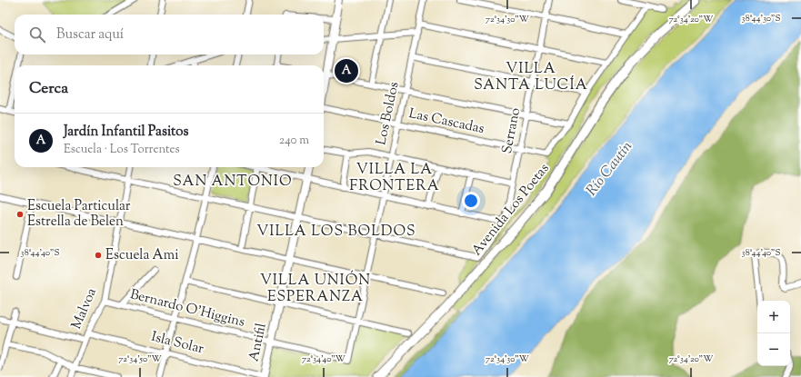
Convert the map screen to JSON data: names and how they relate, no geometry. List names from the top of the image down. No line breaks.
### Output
{"streets":{"main road":["Avenida Los Poetas"],"street":["Los Boldos","Las Cascadas","Serrano","Malvoa","Bernardo O'Higgins","Antifil","Isla Solar"]},"crossings":[["Los Boldos","Las Cascadas"],["Los Boldos","Serrano"],["Los Boldos","Bernardo O'Higgins"],["Las Cascadas","Serrano"],["Malvoa","Bernardo O'Higgins"],["Malvoa","Isla Solar"],["Bernardo O'Higgins","Antifil"],["Antifil","Isla Solar"]],"districts":["VILLA SANTA LUCÍA","VILLA LA FRONTERA","SAN ANTONIO","VILLA LOS BOLDOS","VILLA UNIÓN ESPERANZA"],"water":["Río Cautín"],"places":["Escuela Particular Estrella de Belen","Escuela Ami"],"page":{"search":"Buscar aquí","pins":"A","heading":"Cerca","list":[{"mark":"A","name":"Jardín Infantil Pasitos","note":"Escuela · Los Torrentes","value":"240 m"}],"map_buttons":["+","−"]},"coordinates":["38°44'30\"S","72°34'30\"W","72°34'20\"W","38°44'40\"S","72°34'50\"W","72°34'40\"W"]}
